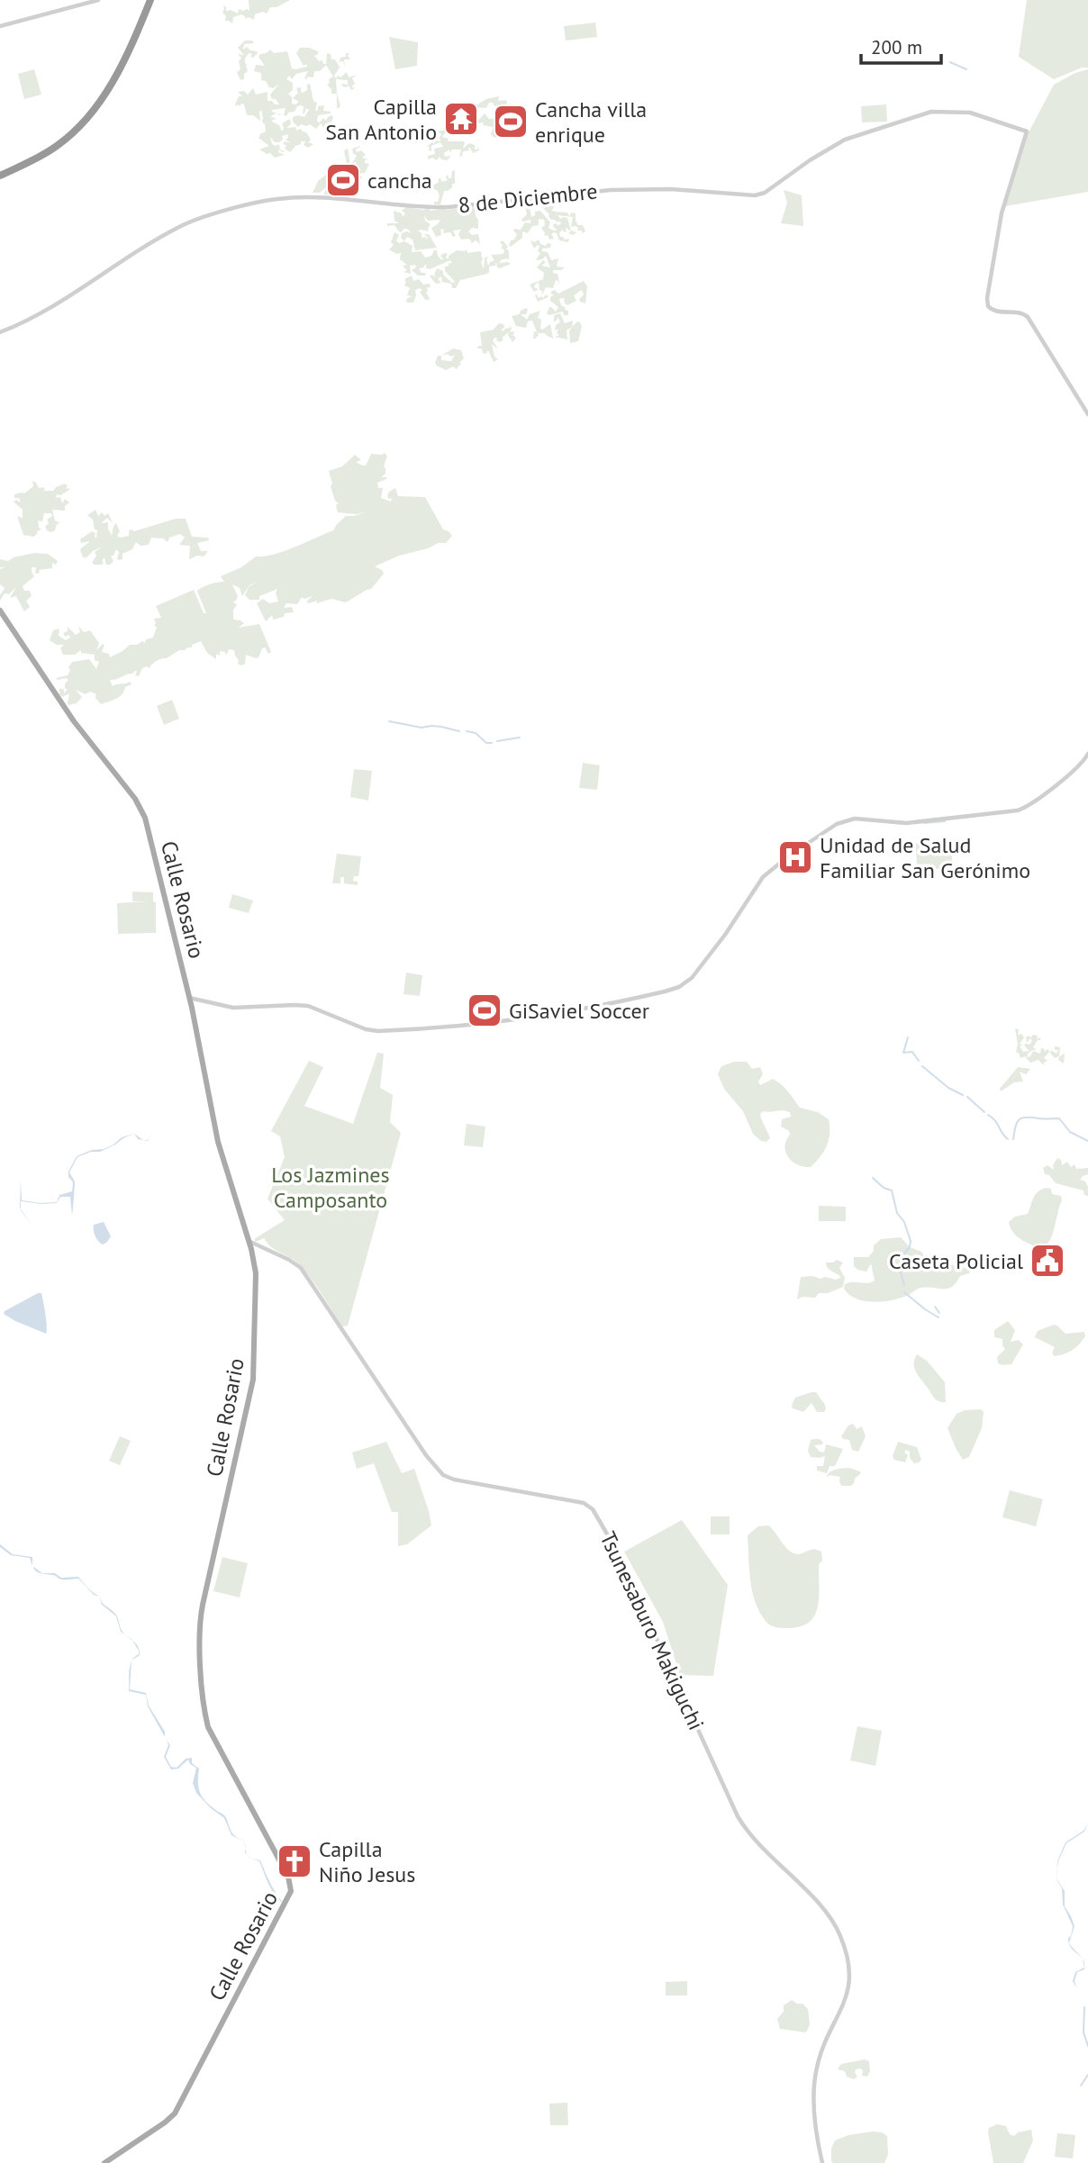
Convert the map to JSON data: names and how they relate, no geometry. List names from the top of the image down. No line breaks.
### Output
{"streets":{"main road":["Calle Rosario"],"street":["8 de Diciembre","Tsunesaburo Makiguchi"]},"crossings":[["Calle Rosario","Tsunesaburo Makiguchi"]],"parks":["Los Jazmines Camposanto"],"places":{"temple":["Capilla San Antonio"],"sports":["Cancha villa enrique","cancha","GiSaviel Soccer"],"hospital":["Unidad de Salud Familiar San Gerónimo"],"public building":["Caseta Policial"],"church":["Capilla Niño Jesus"]},"scale_bar":"200 m"}
